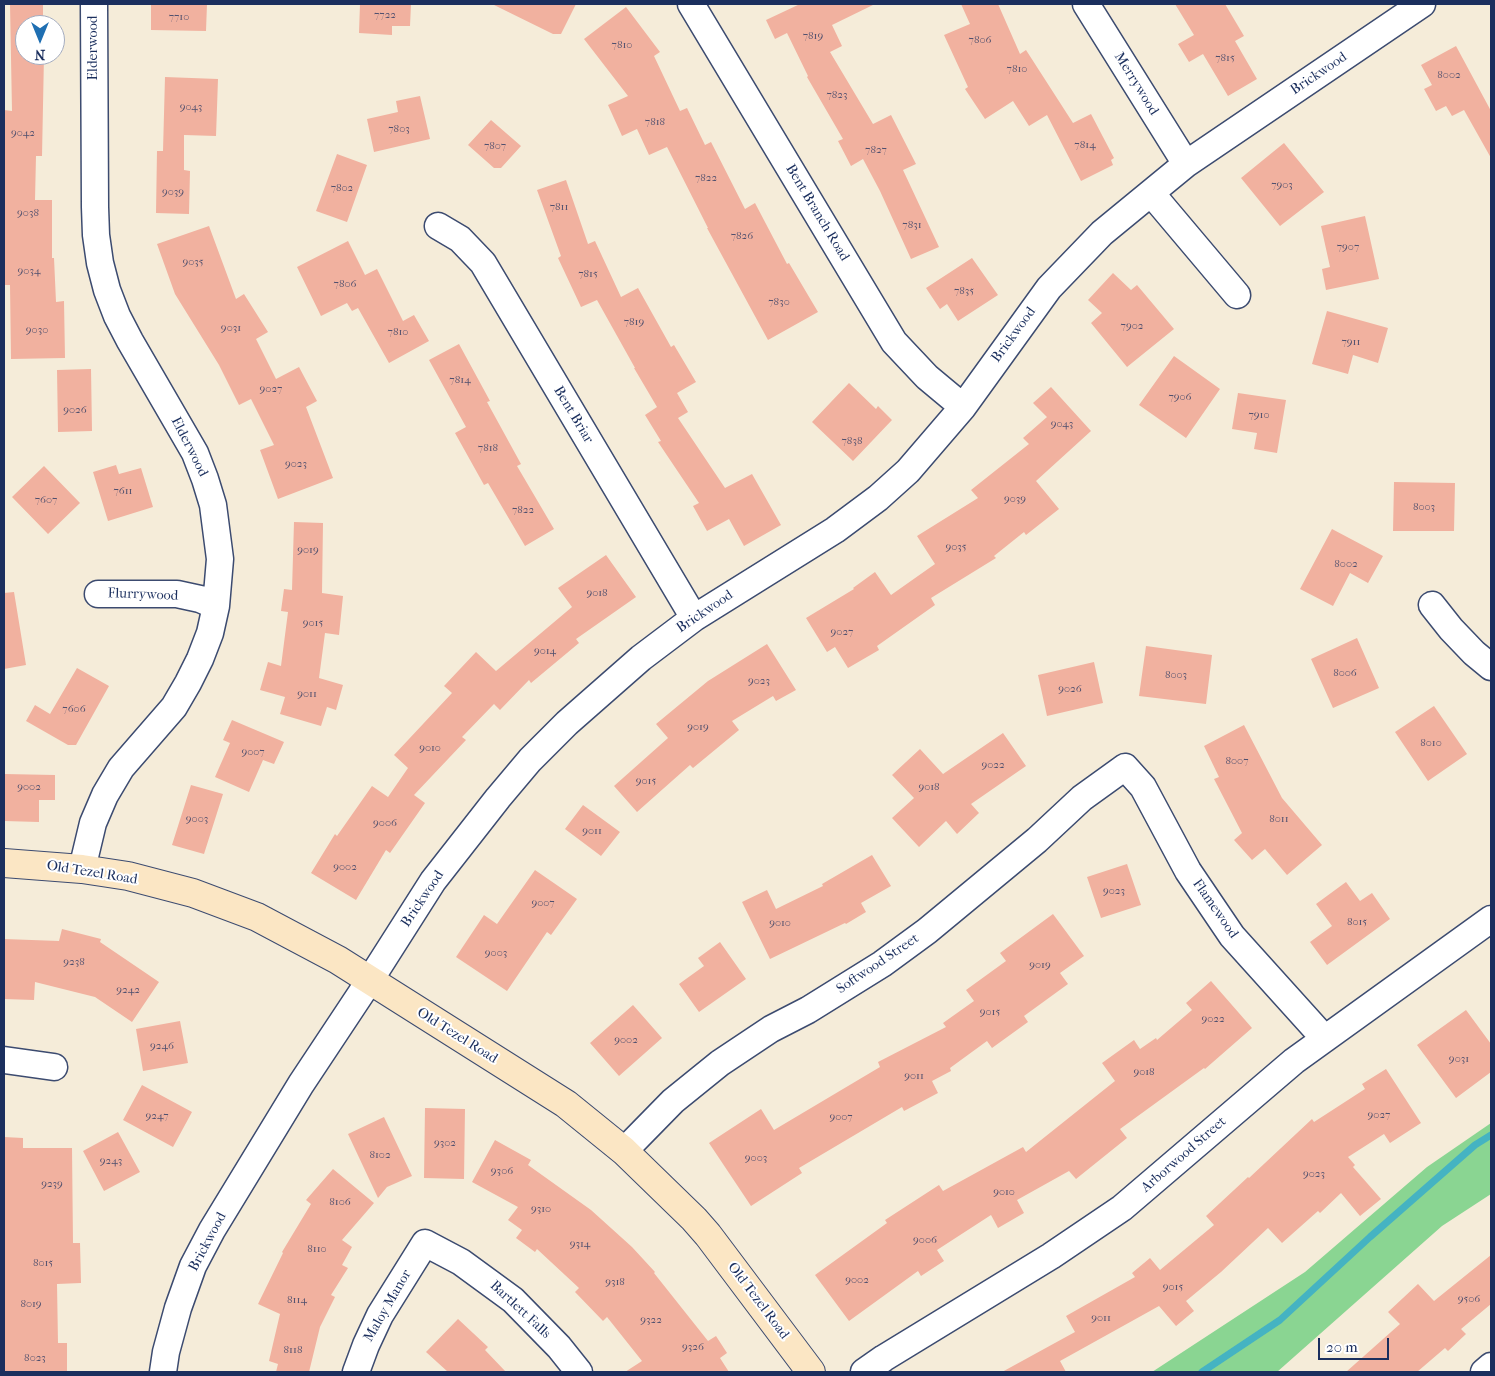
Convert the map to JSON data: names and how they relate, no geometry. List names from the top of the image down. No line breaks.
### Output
{"streets":{"street":["Elderwood","Brickwood","Merrywood","Bent Branch Road","Bent Briar","Flurrywood","Old Tezel Road","Flamewood","Softwood Street","Arborwood Street","Maloy Manor","Bartlett Falls"]},"crossings":[["Elderwood","Flurrywood"],["Elderwood","Old Tezel Road"],["Brickwood","Merrywood"],["Brickwood","Bent Branch Road"],["Brickwood","Bent Briar"],["Brickwood","Old Tezel Road"],["Old Tezel Road","Softwood Street"],["Flamewood","Softwood Street"],["Flamewood","Arborwood Street"],["Maloy Manor","Bartlett Falls"]],"house_numbers":["7722","7710","7819","7806","7810","7815","7810","8002","7823","9043","7818","7803","9042","7814","7807","7827","7822","7903","7802","9039","7811","9038","7831","7826","7907","9035","9034","7815","7806","7835","7830","7819","7902","9031","9030","7810","7911","7814","9027","7906","9026","7910","9043","7838","7818","9023","7611","9039","7607","8003","7822","9035","9019","8002","9018","9015","9027","9014","8006","8003","9023","9026","9011","7606","9019","8010","9010","9007","8007","9022","9015","9002","9018","9003","8011","9006","9011","9002","9023","9007","8015","9010","9003","9238","9019","9242","9015","9022","9002","9246","9031","9018","9011","9027","9247","9007","9302","8102","9003","9243","9306","9023","9239","9010","8106","9310","9006","9314","8110","8015","9002","9318","9015","9506","8114","8019","9011","9322","9326","8118","8023"],"scale_bar":"20 m","north":"bottom"}
